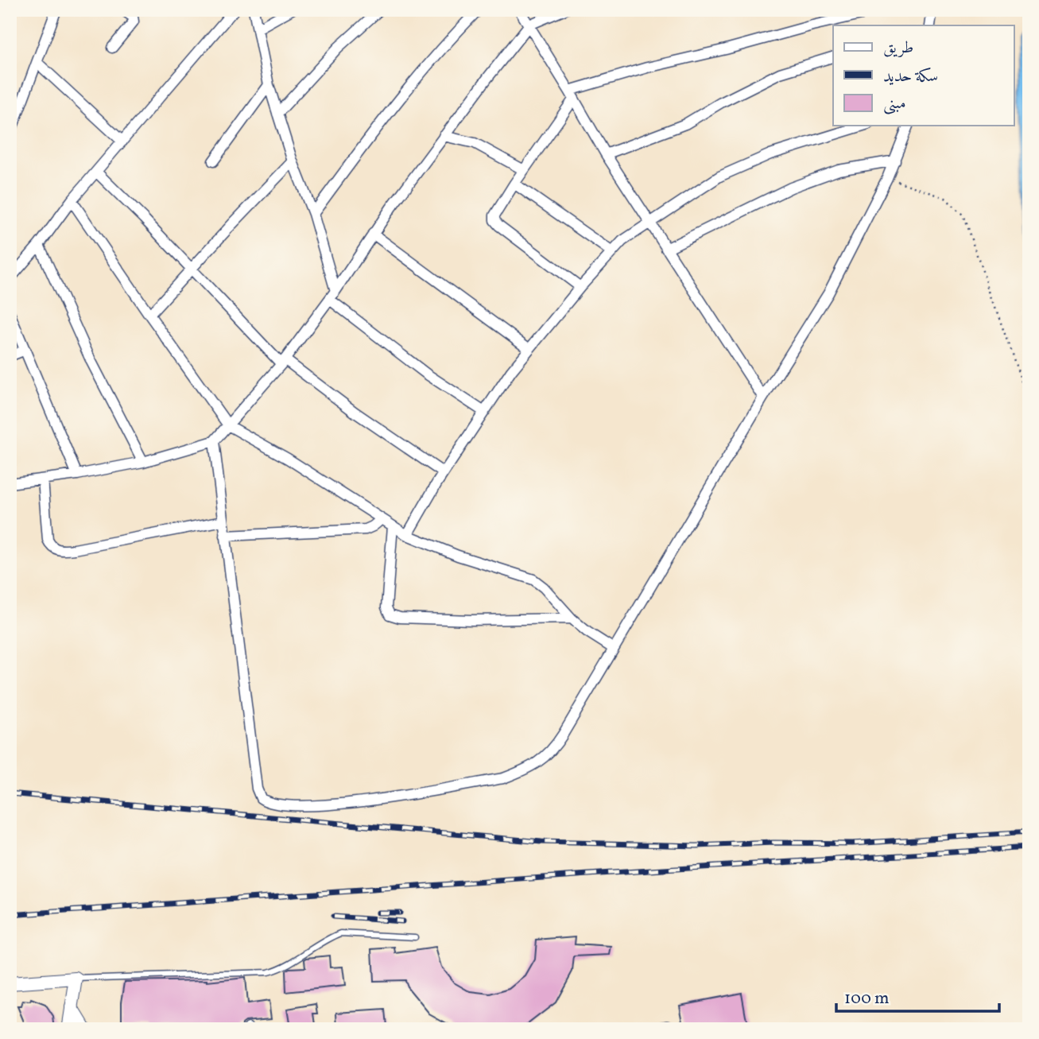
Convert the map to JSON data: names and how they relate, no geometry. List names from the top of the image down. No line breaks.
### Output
{"legend":["طريق","سكة حديد","مبنى"],"scale_bar":"100 m"}
